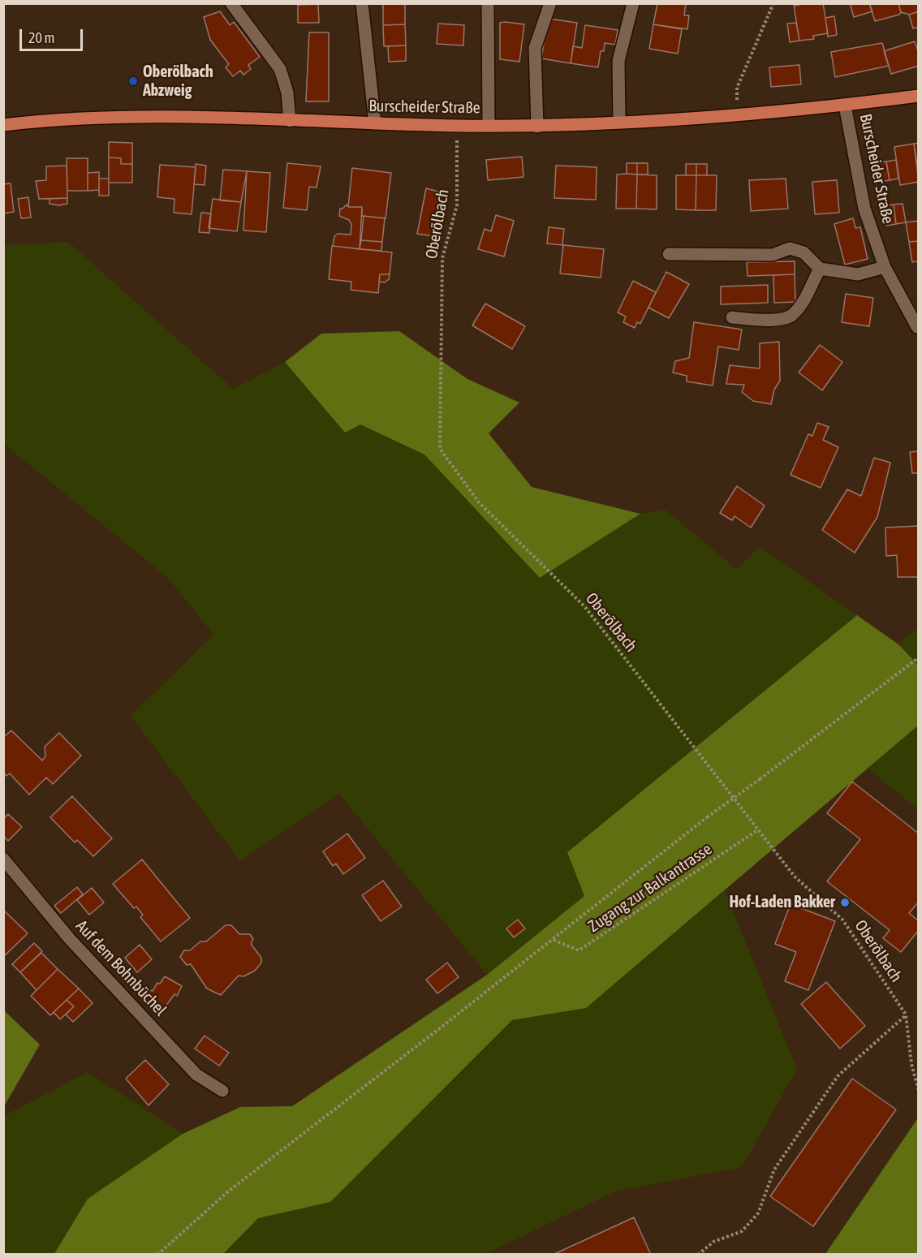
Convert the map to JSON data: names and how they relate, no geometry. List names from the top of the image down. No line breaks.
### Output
{"streets":{"main road":["Burscheider Straße"],"street":["Auf dem Bohnbüchel"],"path":["Oberölbach","Zugang zur Balkantrasse"]},"crossings":[["Burscheider Straße","Oberölbach"],["Oberölbach","Zugang zur Balkantrasse"]],"places":["Oberölbach Abzweig","Hof-Laden Bakker"],"scale_bar":"20 m"}
